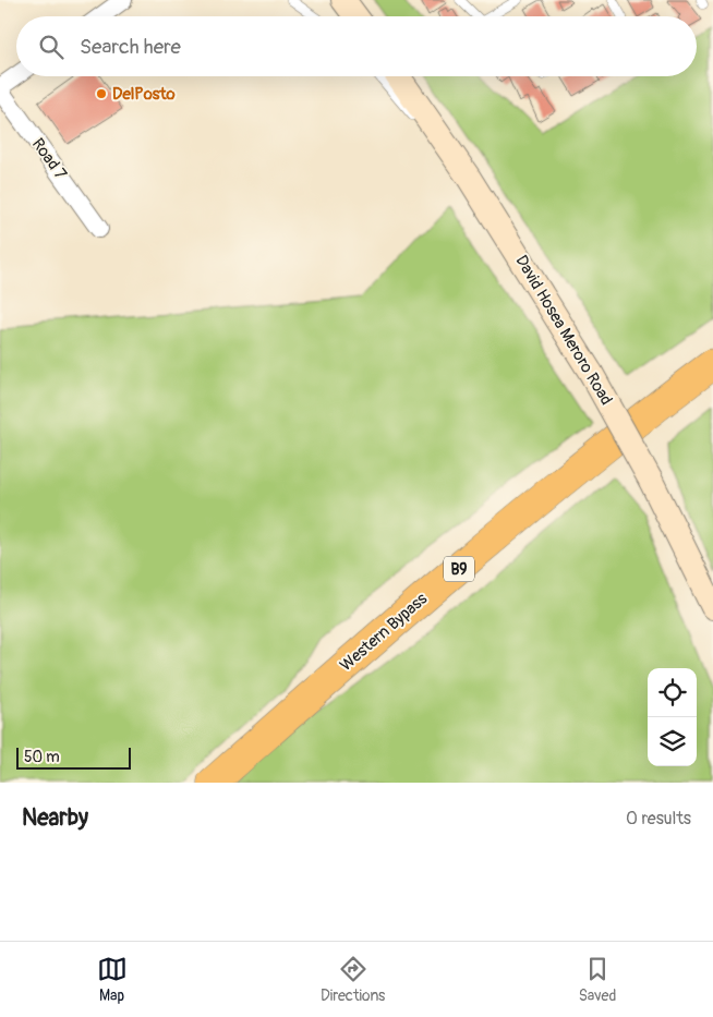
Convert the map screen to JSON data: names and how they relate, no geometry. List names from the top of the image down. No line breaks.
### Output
{"streets":{"highway":["B9","Western Bypass"],"main road":["David Hosea Meroro Road"],"street":["Road 7"]},"places":["DelPosto"],"scale_bar":"50 m","page":{"search":"Search here","scale":"50 m","heading":["Nearby","0 results"],"nav":["Map","Directions","Saved"]}}
